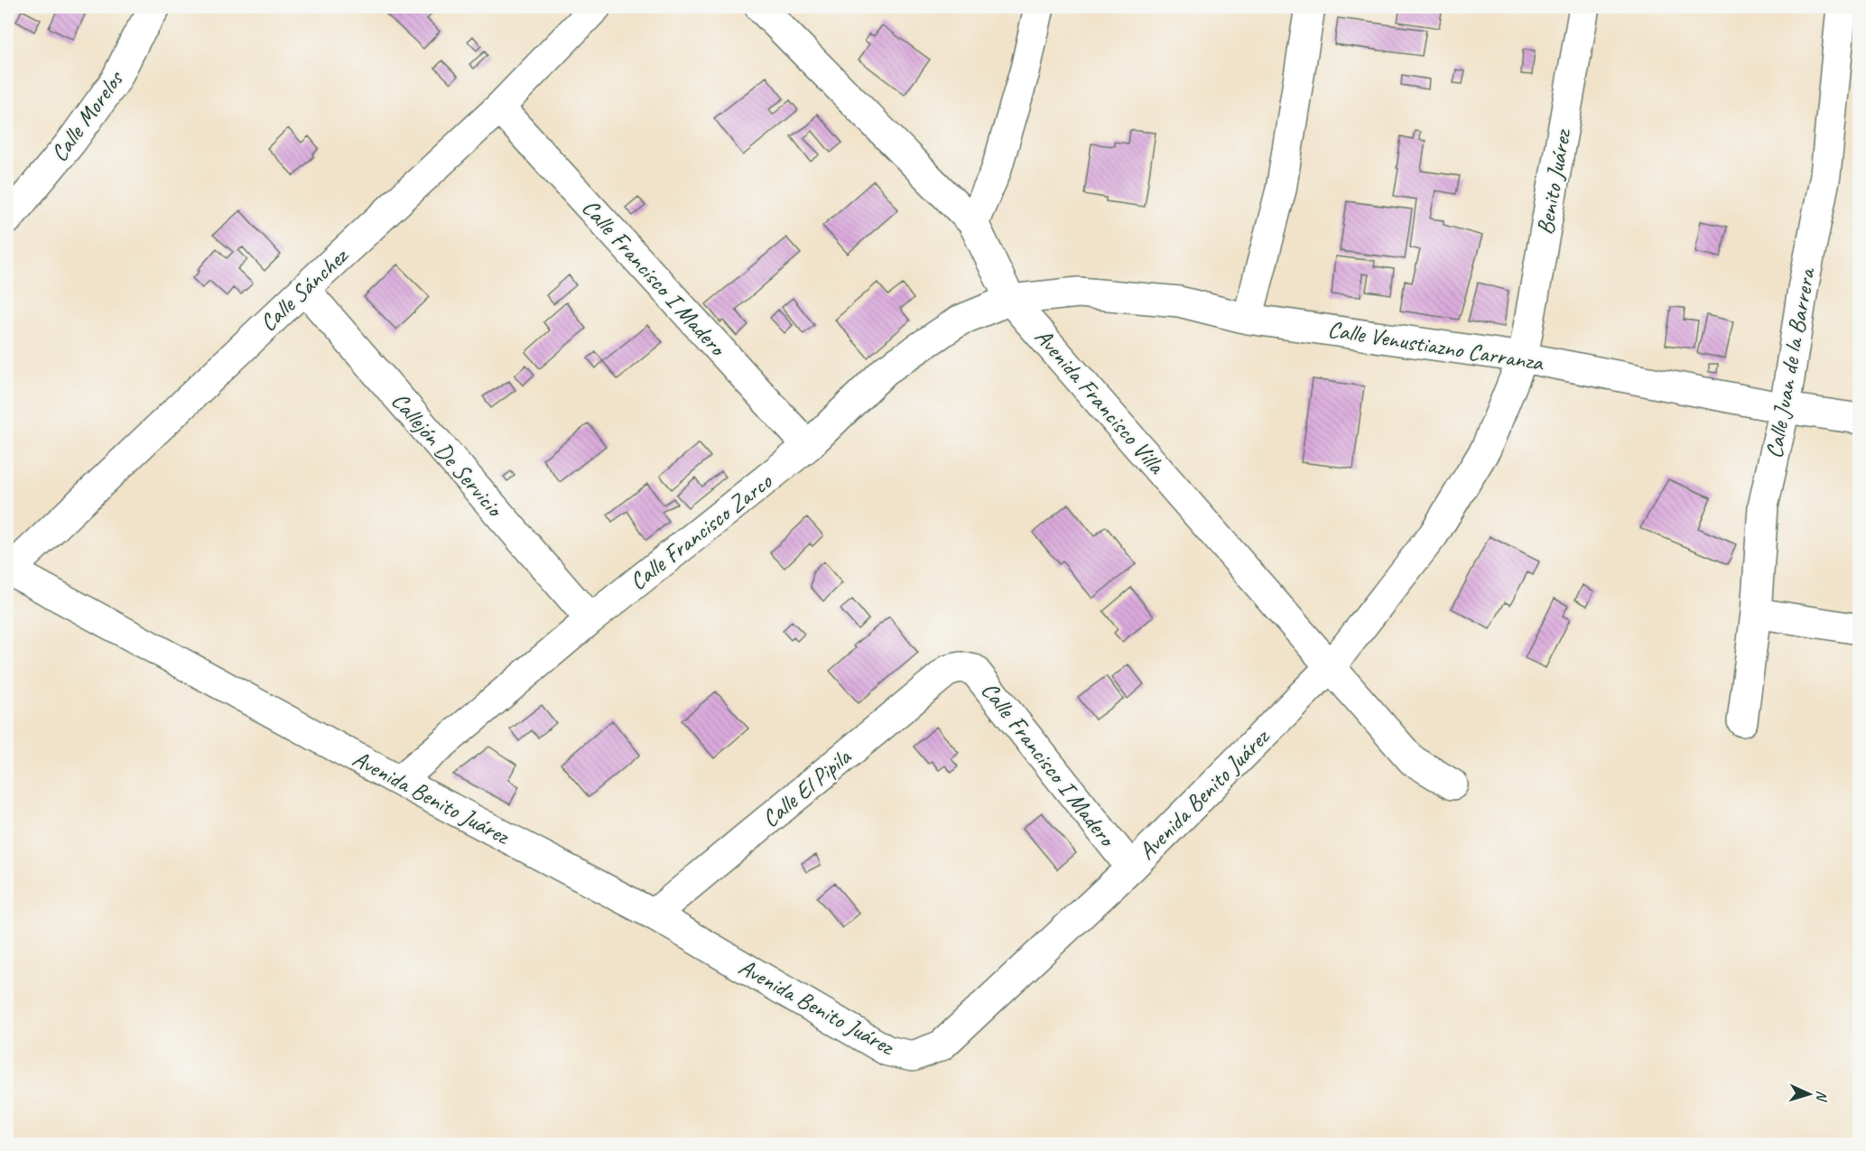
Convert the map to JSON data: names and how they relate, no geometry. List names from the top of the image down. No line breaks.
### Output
{"streets":{"street":["Calle Morelos","Benito Juárez","Calle Francisco I Madero","Calle Sánchez","Calle Venustiazno Carranza","Calle Juan de la Barrera","Avenida Francisco Villa","Callejón De Servicio","Calle Francisco Zarco","Calle El Pipila","Avenida Benito Juárez"]},"crossings":[["Benito Juárez","Calle Venustiazno Carranza"],["Benito Juárez","Avenida Benito Juárez"],["Calle Francisco I Madero","Calle Sánchez"],["Calle Francisco I Madero","Calle Francisco Zarco"],["Calle Francisco I Madero","Calle El Pipila"],["Calle Francisco I Madero","Avenida Benito Juárez"],["Calle Sánchez","Callejón De Servicio"],["Calle Sánchez","Avenida Benito Juárez"],["Calle Venustiazno Carranza","Calle Juan de la Barrera"],["Calle Venustiazno Carranza","Avenida Francisco Villa"],["Calle Venustiazno Carranza","Calle Francisco Zarco"],["Calle Venustiazno Carranza","Avenida Benito Juárez"],["Avenida Francisco Villa","Calle Francisco Zarco"],["Avenida Francisco Villa","Avenida Benito Juárez"],["Callejón De Servicio","Calle Francisco Zarco"],["Calle Francisco Zarco","Avenida Benito Juárez"],["Calle El Pipila","Avenida Benito Juárez"]],"north":"right"}
